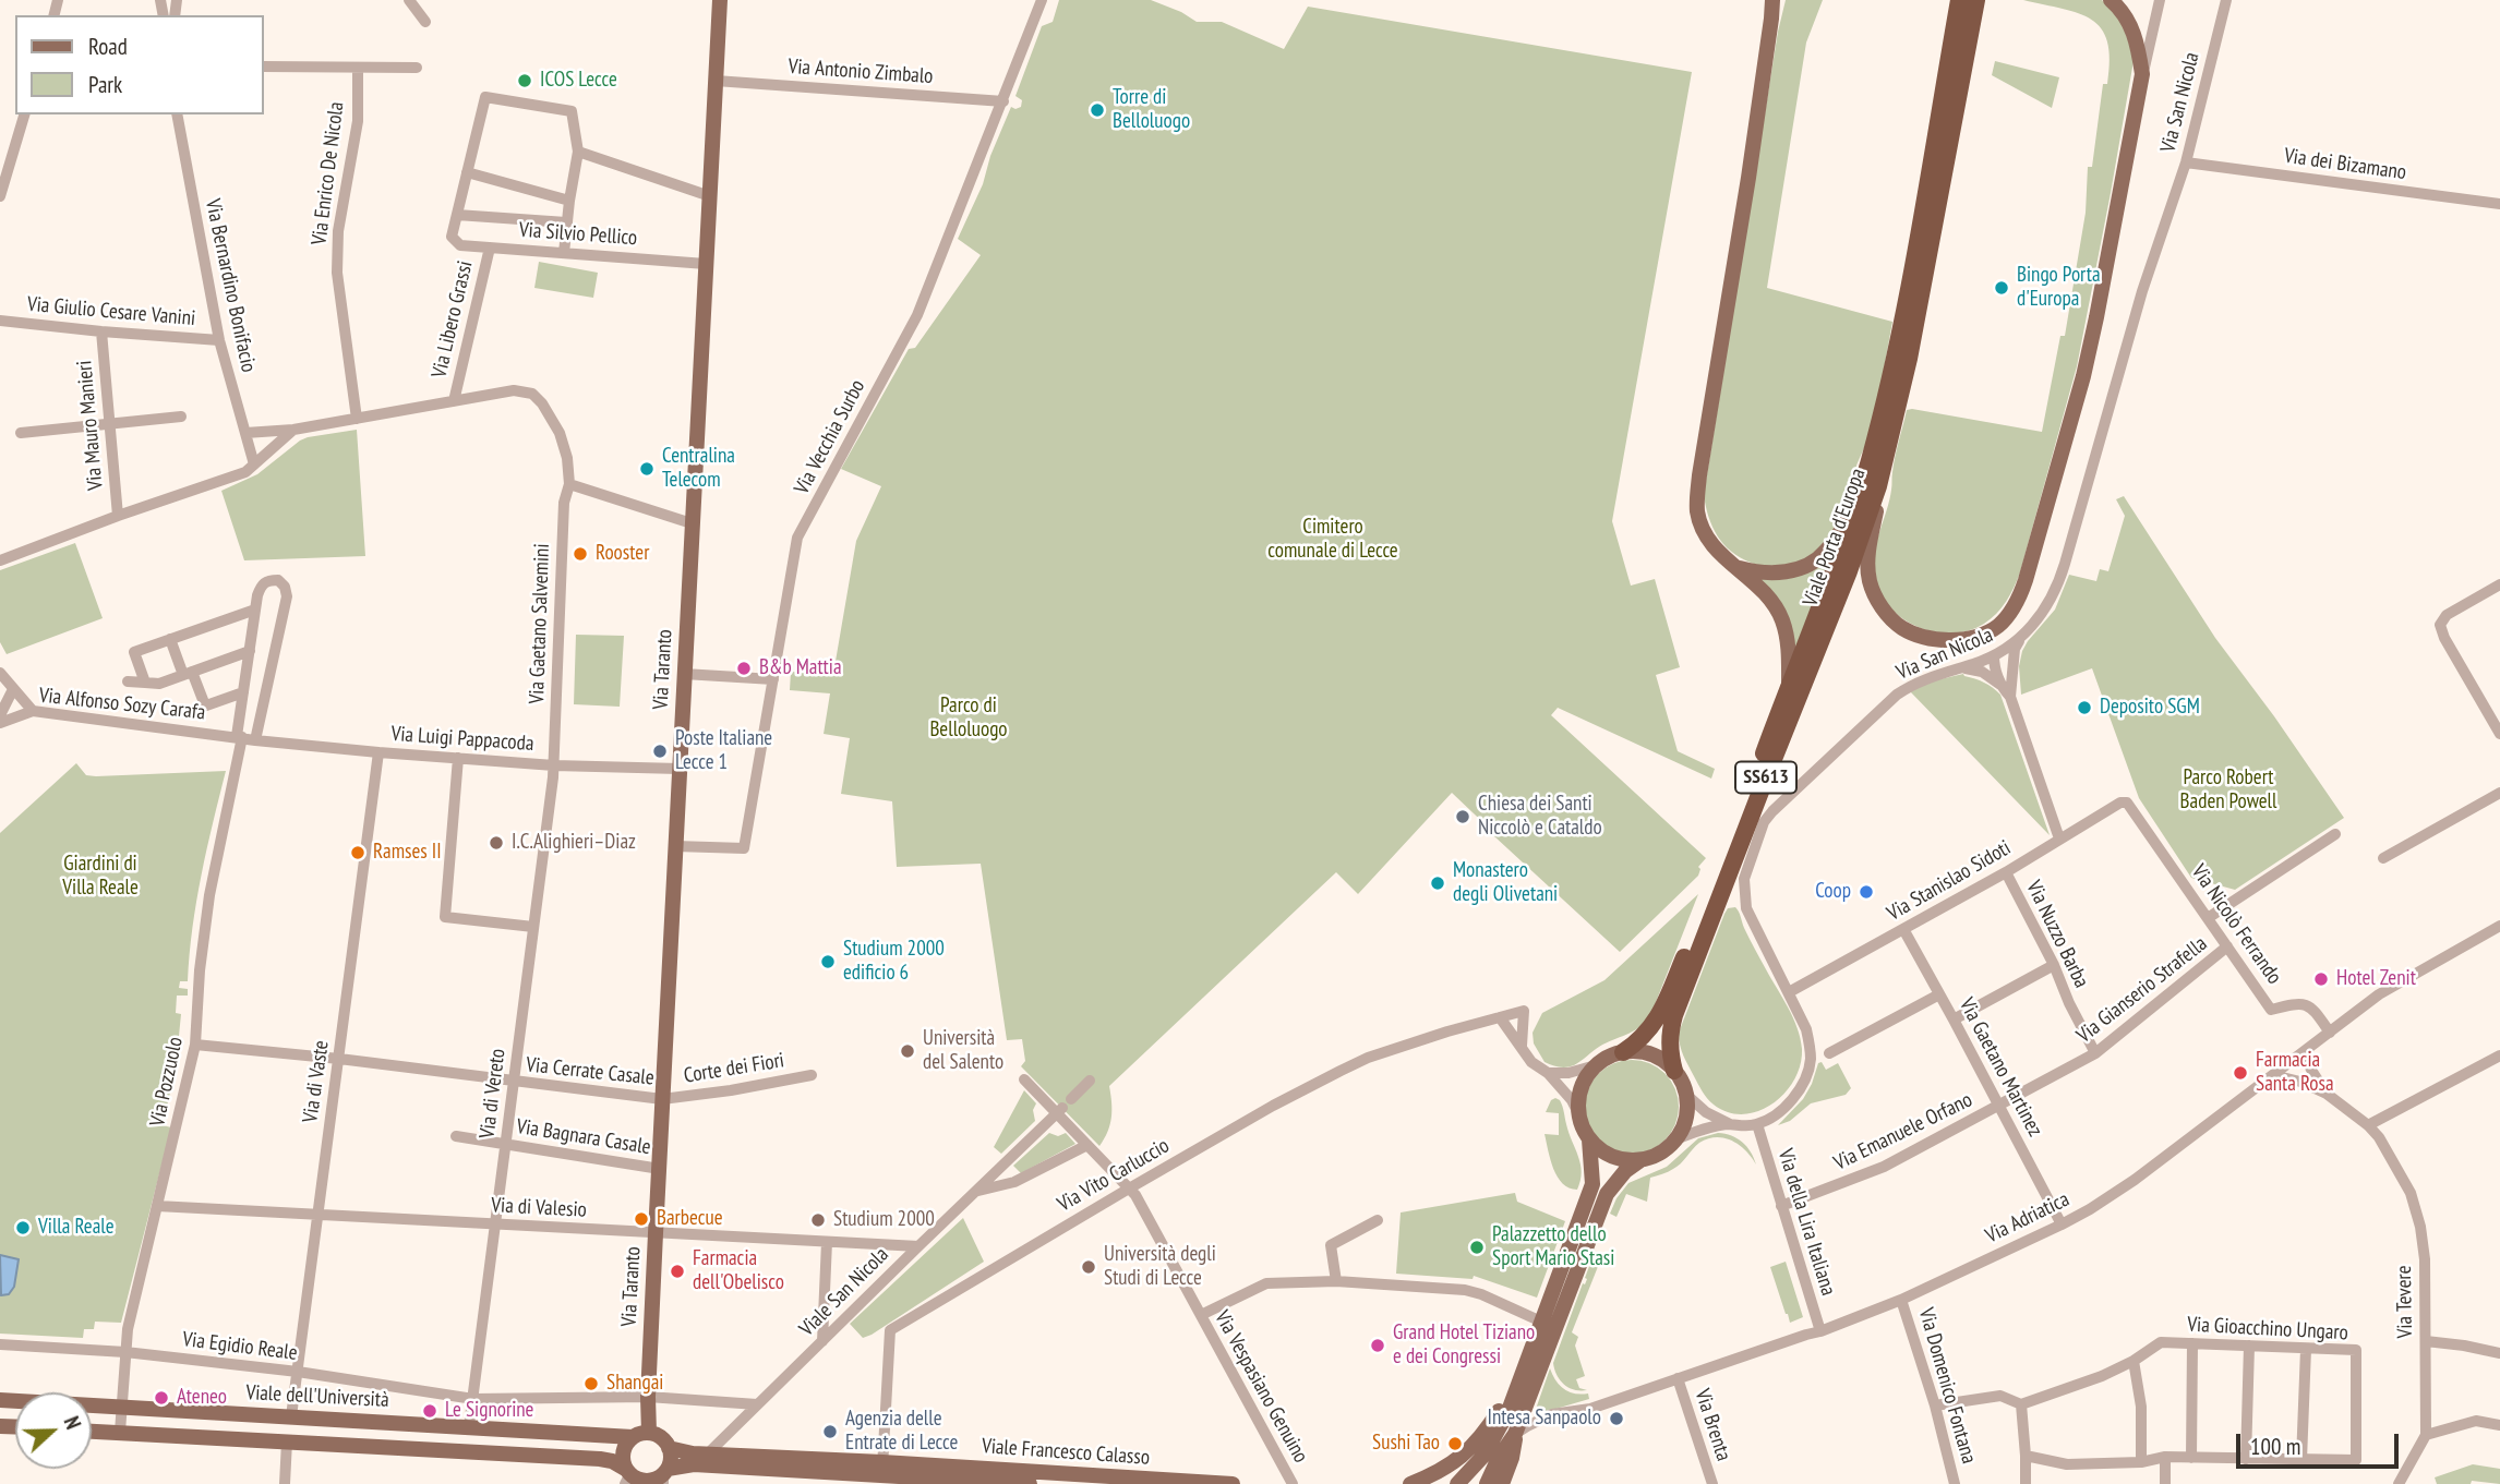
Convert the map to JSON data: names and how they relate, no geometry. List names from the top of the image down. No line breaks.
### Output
{"streets":{"highway":["Viale Porta d'Europa","SS613"],"main road":["Via Taranto","Viale dell'Università","Viale Francesco Calasso"],"street":["Via Antonio Zimbalo","Via San Nicola","Via dei Bizamano","Via Enrico De Nicola","Via Silvio Pellico","Via Bernardino Bonifacio","Via Giulio Cesare Vanini","Via Libero Grassi","Via Mauro Manieri","Via Vecchia Surbo","Via Gaetano Salvemini","Via Alfonso Sozy Carafa","Via Luigi Pappacoda","Via Stanislao Sidoti","Via Nicolò Ferrando","Via Nuzzo Barba","Via Gianserio Strafella","Via Gaetano Martinez","Corte dei Fiori","Via Cerrate Casale","Via Pozzuolo","Via di Vaste","Via di Vereto","Via Emanuele Orfano","Via Bagnara Casale","Via Vito Carluccio","Via di Valesio","Via Adriatica","Via della Lira Italiana","Viale San Nicola","Via Tevere","Via Gioacchino Ungaro","Via Egidio Reale","Via Domenico Fontana","Via Vespasiano Genuino","Via Brenta"]},"crossings":[["Via Antonio Zimbalo","Via Vecchia Surbo"],["Via Antonio Zimbalo","Via Taranto"],["Via San Nicola","Via dei Bizamano"],["Via San Nicola","Via Stanislao Sidoti"],["Via San Nicola","Via della Lira Italiana"],["Via Silvio Pellico","Via Libero Grassi"],["Via Silvio Pellico","Via Taranto"],["Via Bernardino Bonifacio","Via Giulio Cesare Vanini"],["Via Giulio Cesare Vanini","Via Mauro Manieri"],["Via Libero Grassi","Via Gaetano Salvemini"],["Via Vecchia Surbo","Via Taranto"],["Via Gaetano Salvemini","Via Luigi Pappacoda"],["Via Gaetano Salvemini","Via di Vereto"],["Via Taranto","Via Luigi Pappacoda"],["Via Taranto","Corte dei Fiori"],["Via Taranto","Via Cerrate Casale"],["Via Taranto","Via Bagnara Casale"],["Via Taranto","Via di Valesio"],["Via Taranto","Viale dell'Università"],["Via Taranto","Viale Francesco Calasso"],["Via Alfonso Sozy Carafa","Via Luigi Pappacoda"],["Via Alfonso Sozy Carafa","Via Pozzuolo"],["Via Luigi Pappacoda","Via Pozzuolo"],["Via Luigi Pappacoda","Via di Vaste"],["Via Luigi Pappacoda","Via di Vereto"],["Via Stanislao Sidoti","Via Nicolò Ferrando"],["Via Stanislao Sidoti","Via Nuzzo Barba"],["Via Stanislao Sidoti","Via Gaetano Martinez"],["Via Nicolò Ferrando","Via Gianserio Strafella"],["Via Nicolò Ferrando","Via Adriatica"],["Via Nuzzo Barba","Via Gianserio Strafella"],["Via Gianserio Strafella","Via Gaetano Martinez"],["Via Gianserio Strafella","Via Emanuele Orfano"],["Via Gaetano Martinez","Via Emanuele Orfano"],["Via Gaetano Martinez","Via Adriatica"],["Corte dei Fiori","Via Cerrate Casale"],["Via Cerrate Casale","Via Pozzuolo"],["Via Cerrate Casale","Via di Vaste"],["Via Cerrate Casale","Via di Vereto"],["Via Pozzuolo","Via di Valesio"],["Via Pozzuolo","Via Egidio Reale"],["Via Pozzuolo","Viale dell'Università"],["Via di Vaste","Via di Valesio"],["Via di Vaste","Via Egidio Reale"],["Via di Vaste","Viale dell'Università"],["Via di Vereto","Via Bagnara Casale"],["Via di Vereto","Via di Valesio"],["Via di Vereto","Via Egidio Reale"],["Via di Vereto","Viale dell'Università"],["Via Emanuele Orfano","Via della Lira Italiana"],["Via Vito Carluccio","Via Vespasiano Genuino"],["Via Vito Carluccio","Viale Francesco Calasso"],["Via di Valesio","Viale San Nicola"],["Via Adriatica","Via della Lira Italiana"],["Via Adriatica","Via Domenico Fontana"],["Via Adriatica","Via Brenta"],["Viale San Nicola","Viale Francesco Calasso"],["Via Gioacchino Ungaro","Via Domenico Fontana"],["Viale dell'Università","Viale Francesco Calasso"]],"parks":["Cimitero comunale di Lecce","Parco di Belloluogo","Parco Robert Baden Powell","Giardini di Villa Reale"],"places":["ICOS Lecce","Torre di Belloluogo","Bingo Porta d'Europa","Centralina Telecom","Rooster","B&b Mattia","Deposito SGM","Poste Italiane Lecce 1","Chiesa dei Santi Niccolò e Cataldo","I.C.Alighieri–Diaz","Ramses II","Monastero degli Olivetani","Coop","Studium 2000 edificio 6","Hotel Zenit","Università del Salento","Farmacia Santa Rosa","Barbecue","Studium 2000","Villa Reale","Palazzetto dello Sport Mario Stasi","Università degli Studi di Lecce","Farmacia dell'Obelisco","Grand Hotel Tiziano e dei Congressi","Shangai","Ateneo","Le Signorine","Intesa Sanpaolo","Agenzia delle Entrate di Lecce","Sushi Tao"],"legend":["Road","Park"],"scale_bar":"100 m","north":"right"}
